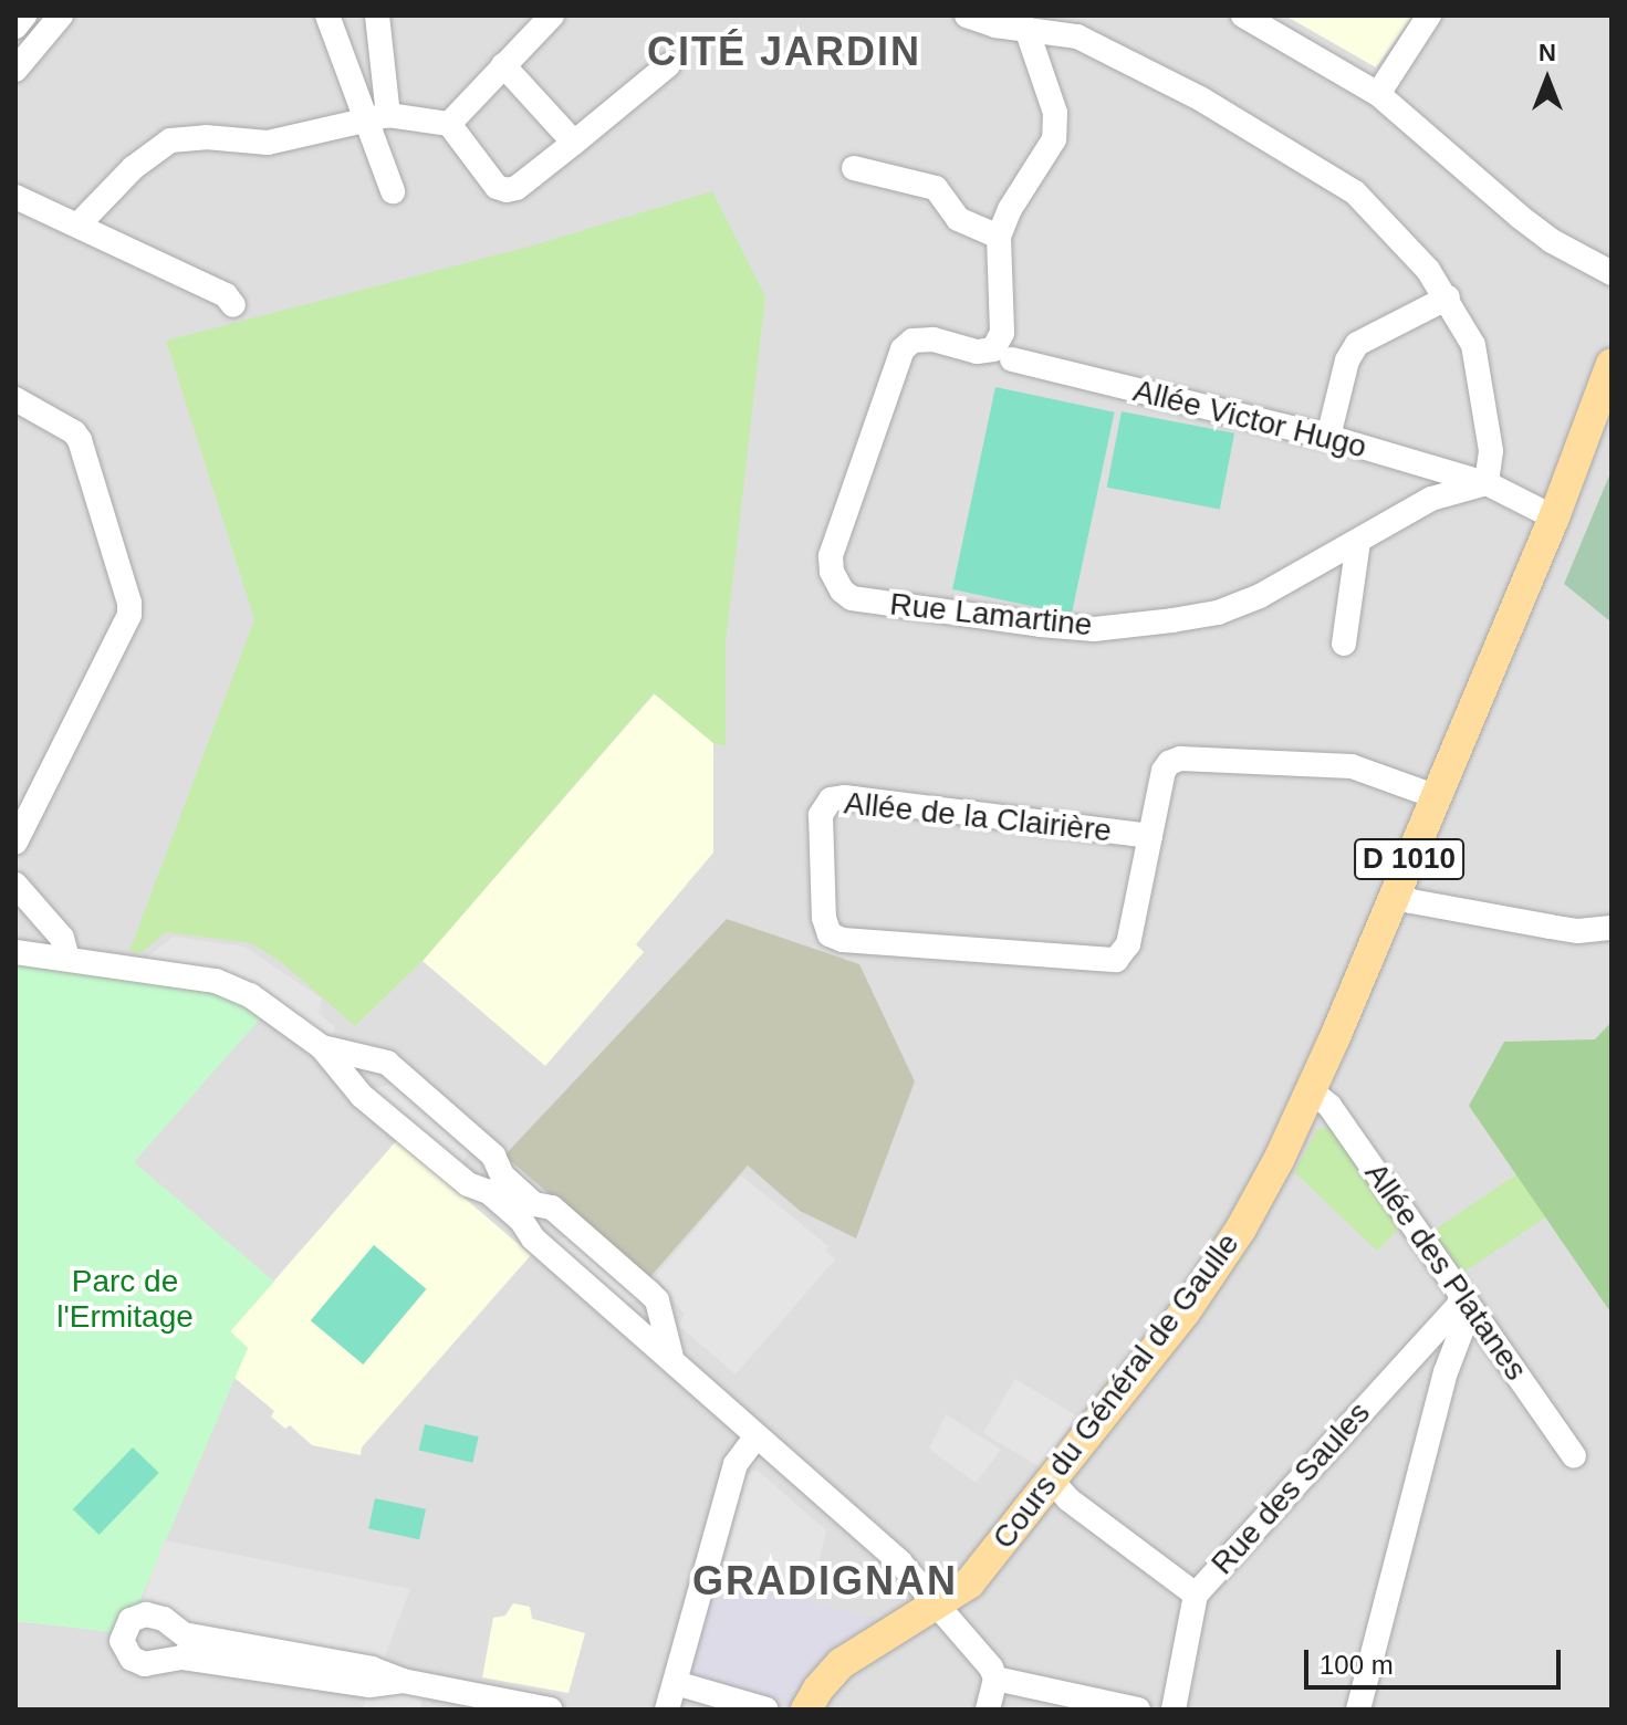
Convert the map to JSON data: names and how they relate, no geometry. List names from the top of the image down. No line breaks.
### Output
{"streets":{"main road":["D 1010","Cours du Général de Gaulle"],"street":["Allée Victor Hugo","Rue Lamartine","Allée de la Clairière","Allée des Platanes","Rue des Saules"]},"crossings":[["Allée Victor Hugo","Rue Lamartine"],["Allée Victor Hugo","Cours du Général de Gaulle"],["Allée de la Clairière","Cours du Général de Gaulle"],["Allée des Platanes","Cours du Général de Gaulle"],["Allée des Platanes","Rue des Saules"]],"districts":["CITÉ JARDIN","GRADIGNAN"],"parks":["Parc de l'Ermitage"],"scale_bar":"100 m","north":"top"}
